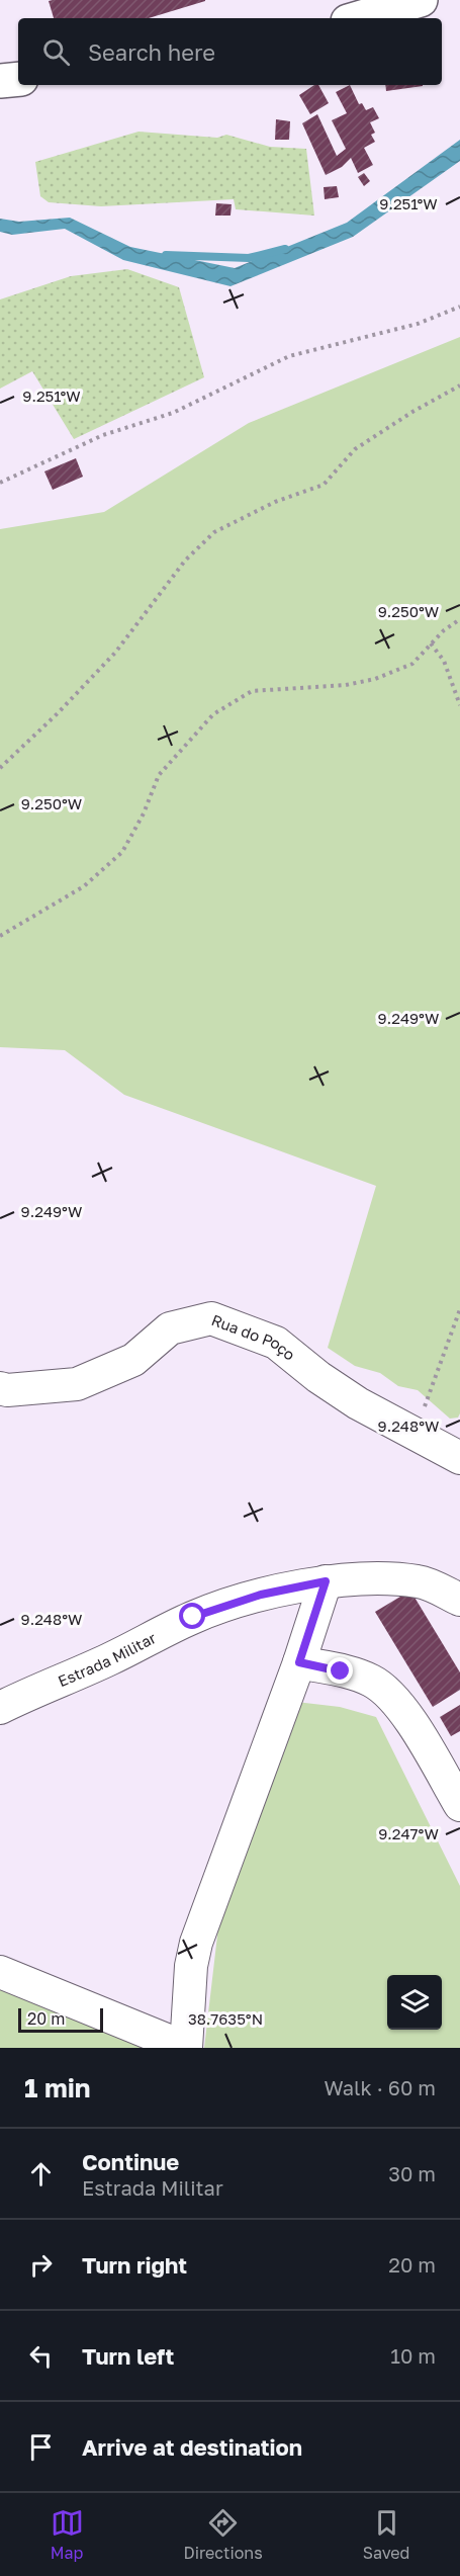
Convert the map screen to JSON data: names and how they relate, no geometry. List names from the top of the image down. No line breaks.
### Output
{"streets":{"street":["Rua do Poço","Estrada Militar"]},"scale_bar":"20 m","page":{"search":"Search here","scale":"20 m","heading":["1 min","Walk · 60 m"],"list":[["Continue","Estrada Militar","30 m"],["Turn right","20 m"],["Turn left","10 m"],"Arrive at destination"],"nav":["Map","Directions","Saved"]},"coordinates":["9.251°W","9.250°W","9.249°W","9.248°W","9.247°W","38.7635°N"]}
